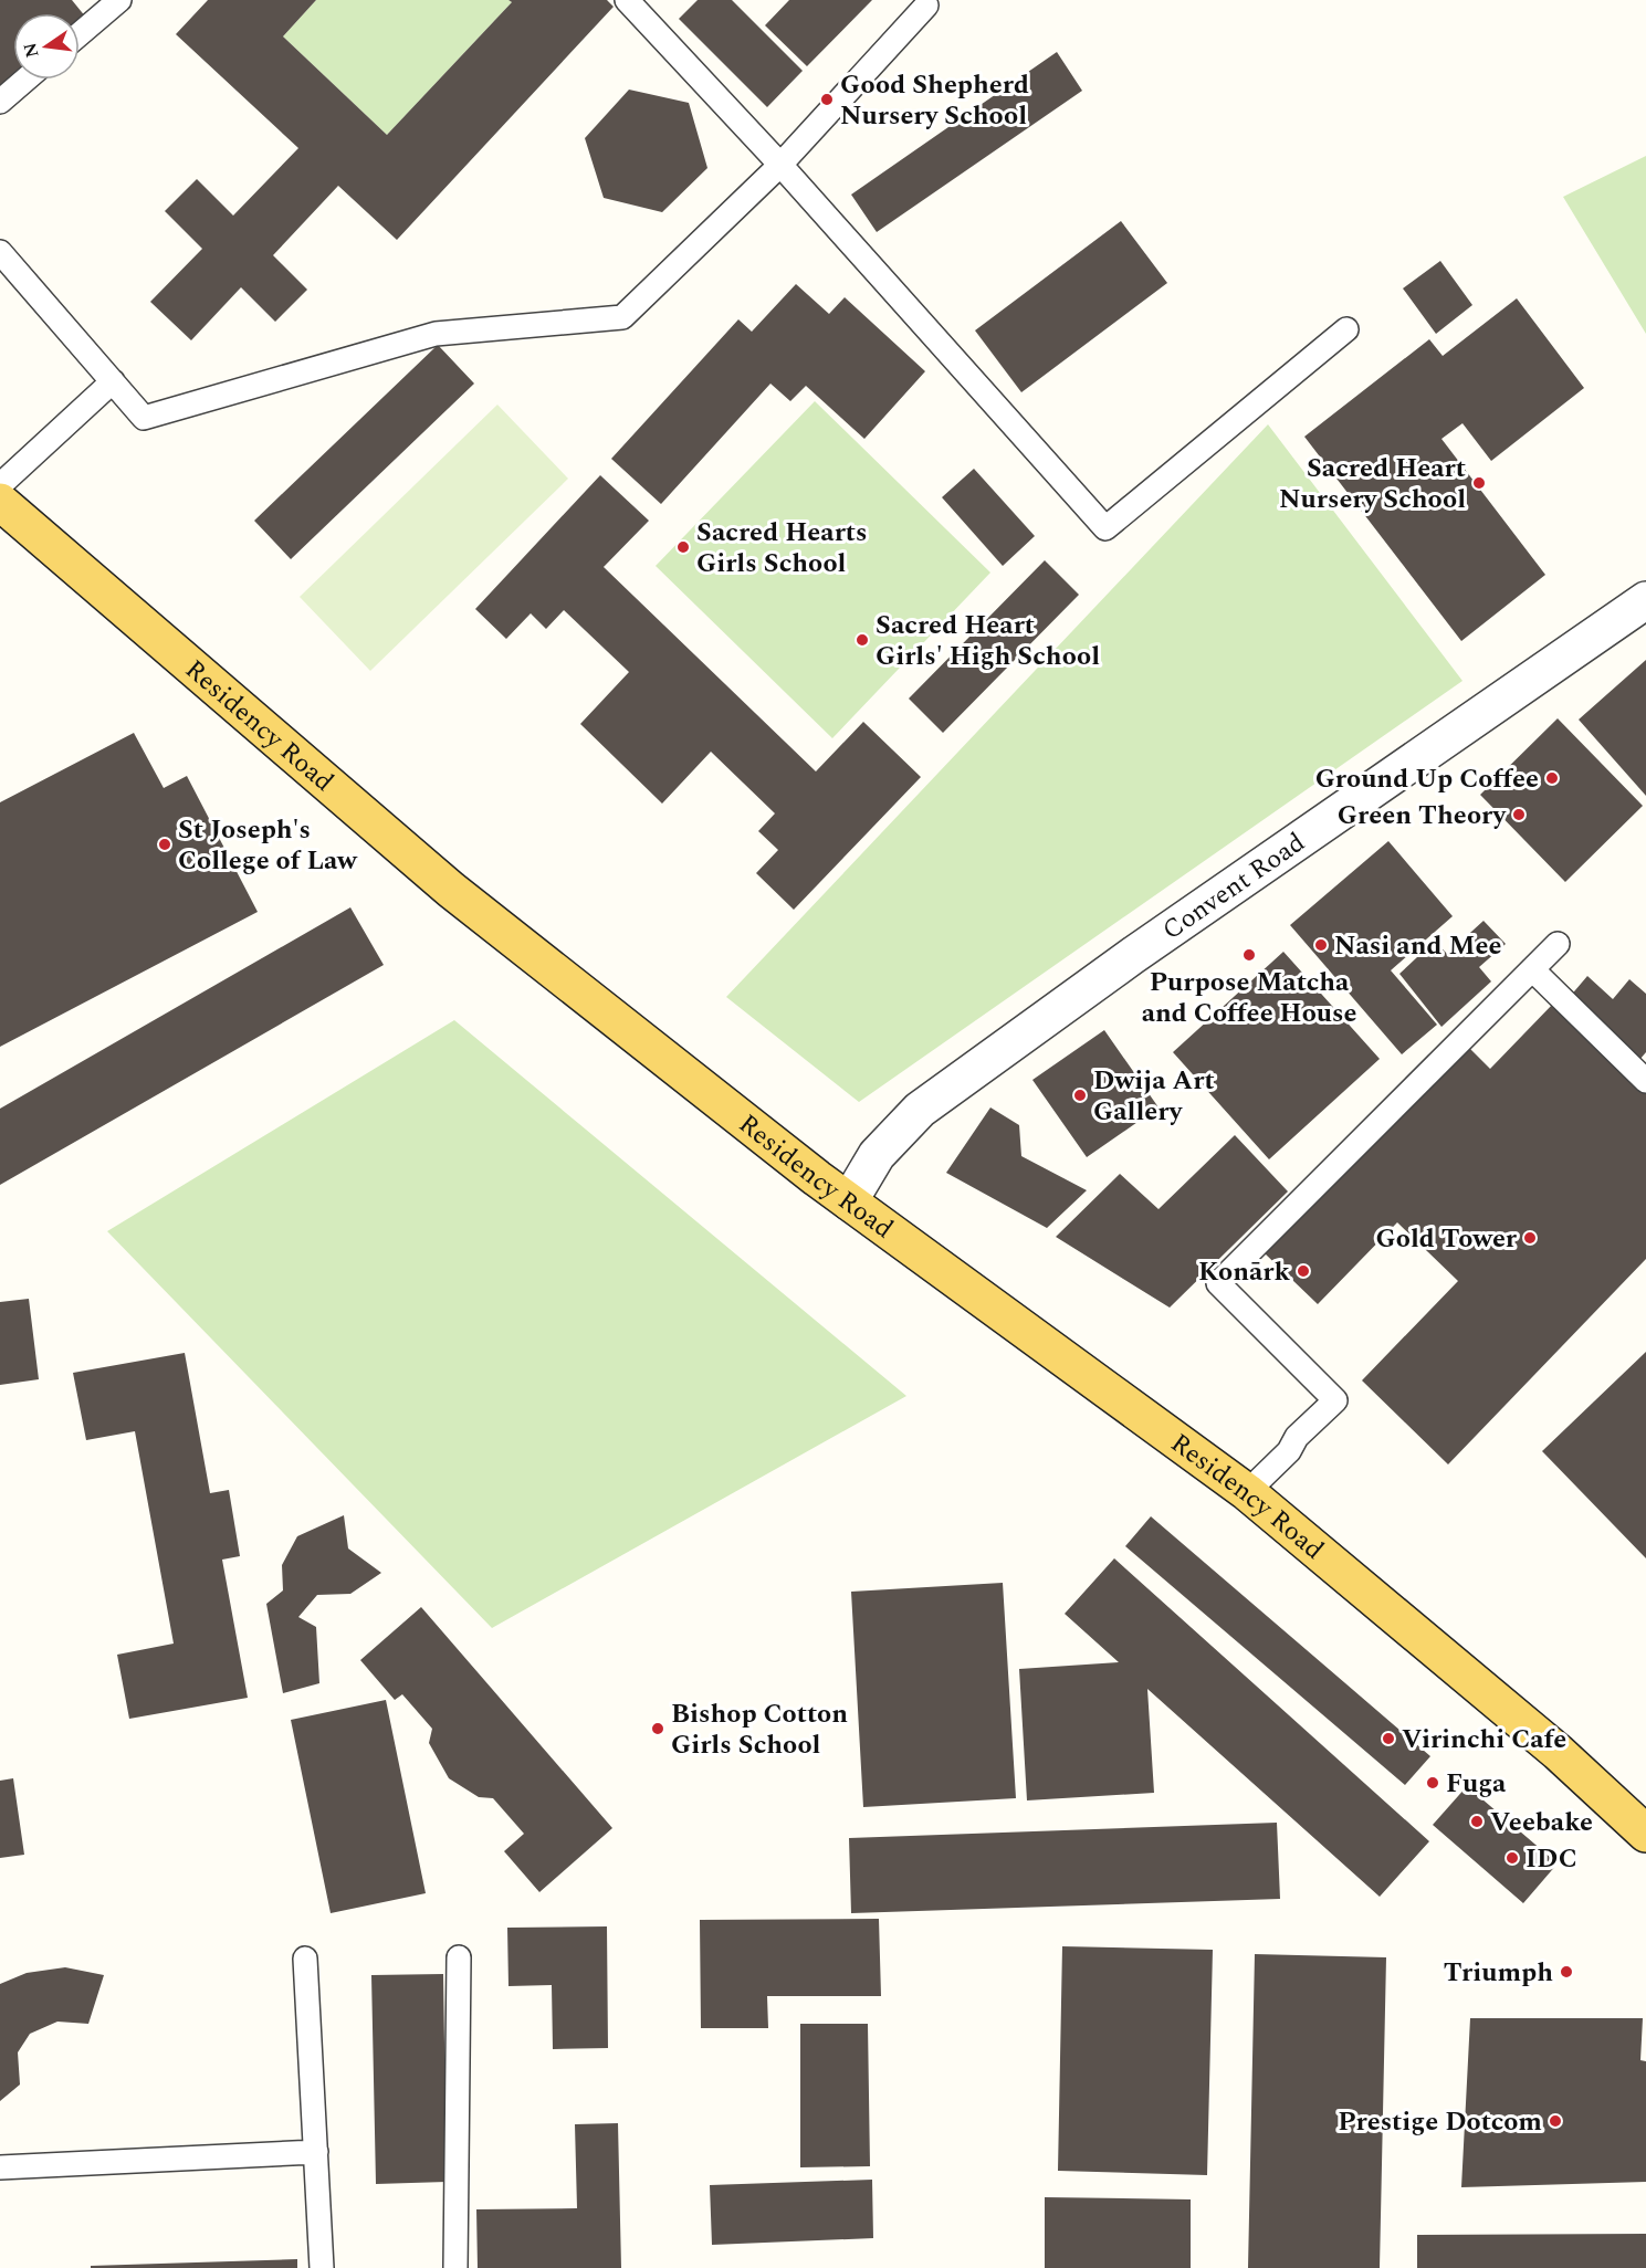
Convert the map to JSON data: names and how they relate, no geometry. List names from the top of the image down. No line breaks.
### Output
{"streets":{"main road":["Residency Road"],"street":["Convent Road"]},"crossings":[["Residency Road","Convent Road"]],"places":["Good Shepherd Nursery School","Sacred Heart Nursery School","Sacred Hearts Girls School","Sacred Heart Girls' High School","Ground Up Coffee","Green Theory","St Joseph's College of Law","Nasi and Mee","Purpose Matcha and Coffee House","Dwija Art Gallery","Gold Tower","Konārk","Bishop Cotton Girls School","Virinchi Cafe","Fuga","Veebake","IDC","Triumph","Prestige Dotcom"],"north":"left"}
